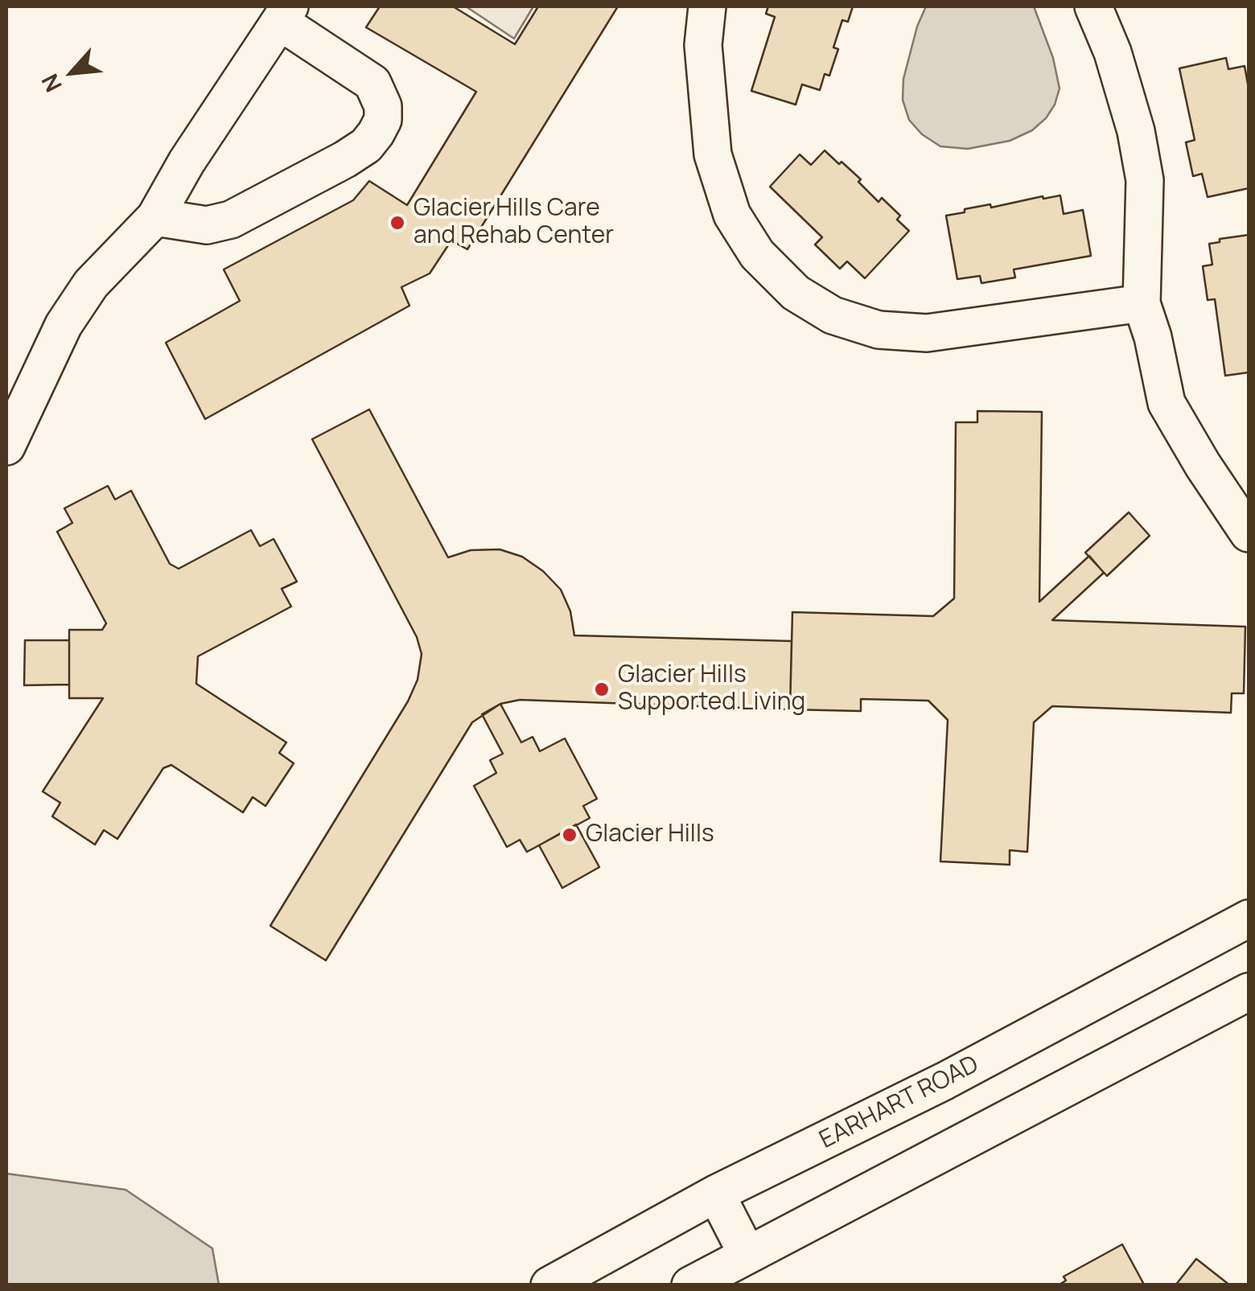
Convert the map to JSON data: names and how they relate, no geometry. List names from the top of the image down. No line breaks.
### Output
{"streets":{"street":["EARHART ROAD"]},"places":["Glacier Hills Care and Rehab Center","Glacier Hills Supported Living","Glacier Hills"],"north":"bottom left"}
